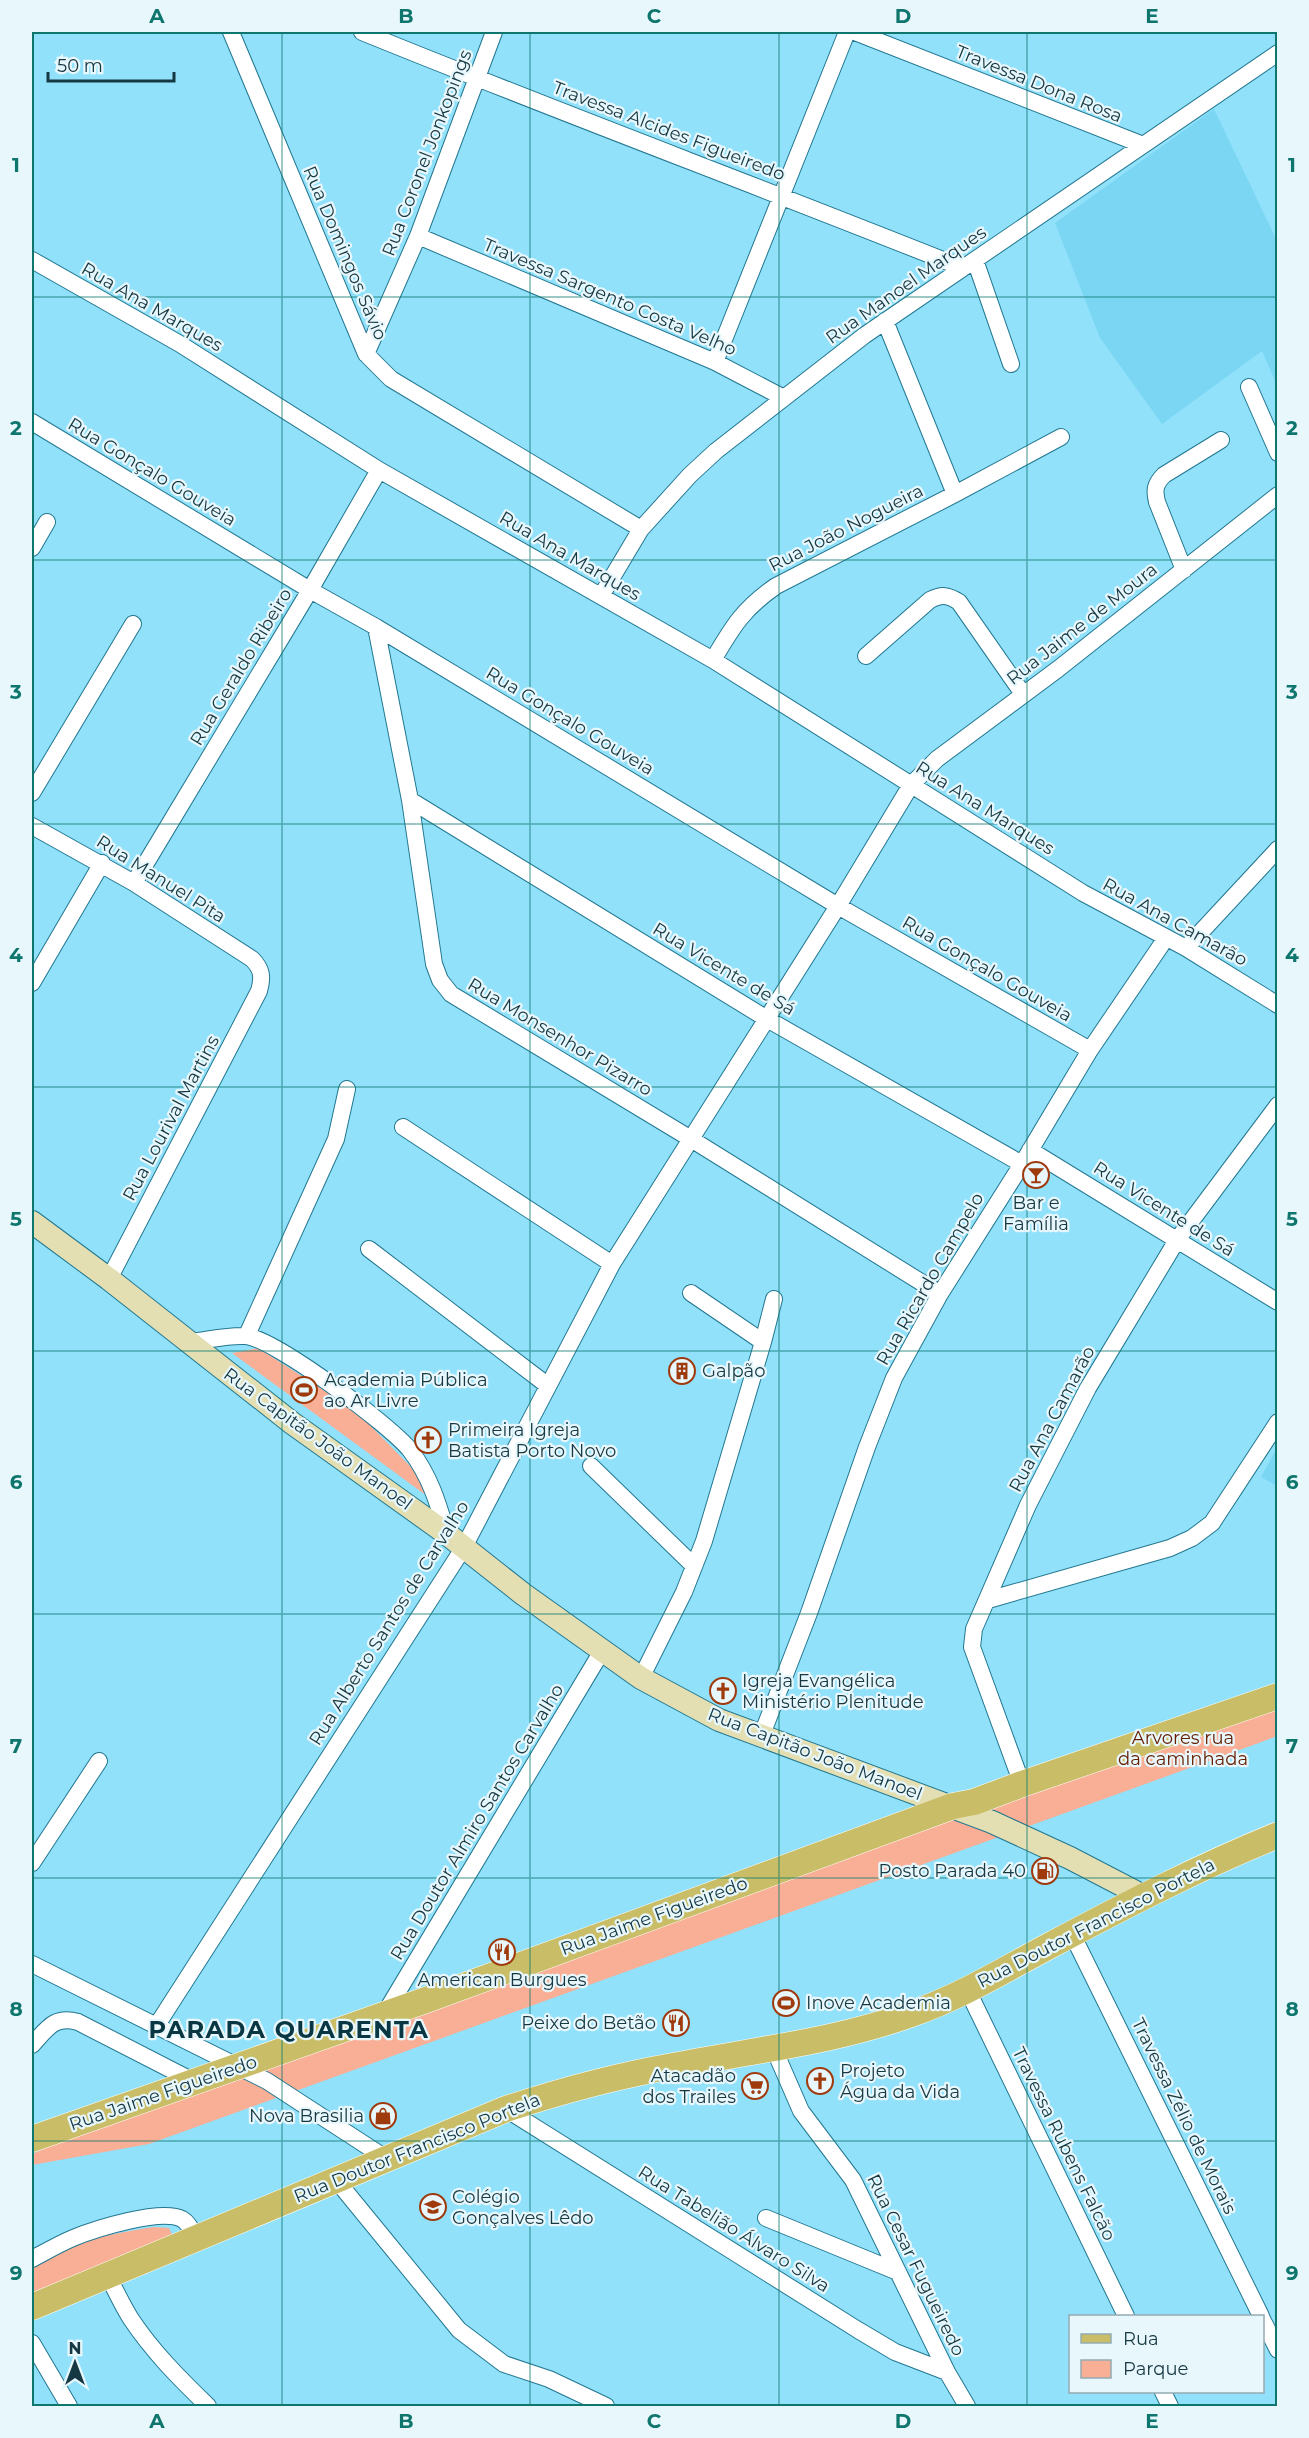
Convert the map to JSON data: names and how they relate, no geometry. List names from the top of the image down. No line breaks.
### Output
{"streets":{"main road":["Rua Capitão João Manoel","Rua Jaime Figueiredo","Rua Doutor Francisco Portela"],"street":["Travessa Dona Rosa","Travessa Alcides Figueiredo","Rua Coronel Jonkopings","Rua Domingos Sávio","Rua Manoel Marques","Travessa Sargento Costa Velho","Rua Ana Marques","Rua Gonçalo Gouveia","Rua João Nogueira","Rua Jaime de Moura","Rua Geraldo Ribeiro","Rua Manuel Pita","Rua Ana Camarão","Rua Vicente de Sá","Rua Monsenhor Pizarro","Rua Lourival Martins","Rua Ricardo Campelo","Rua Alberto Santos de Carvalho","Rua Doutor Almiro Santos Carvalho","Travessa Zélio de Morais","Travessa Rubens Falcão","Rua Tabelião Álvaro Silva","Rua Cesar Fugueiredo"]},"crossings":[["Travessa Dona Rosa","Rua Manoel Marques"],["Travessa Alcides Figueiredo","Rua Coronel Jonkopings"],["Travessa Alcides Figueiredo","Rua Manoel Marques"],["Rua Coronel Jonkopings","Rua Domingos Sávio"],["Rua Coronel Jonkopings","Travessa Sargento Costa Velho"],["Rua Domingos Sávio","Rua Manoel Marques"],["Rua Manoel Marques","Travessa Sargento Costa Velho"],["Rua Manoel Marques","Rua Ana Marques"],["Rua Ana Marques","Rua João Nogueira"],["Rua Ana Marques","Rua Jaime de Moura"],["Rua Ana Marques","Rua Geraldo Ribeiro"],["Rua Ana Marques","Rua Ana Camarão"],["Rua Gonçalo Gouveia","Rua Jaime de Moura"],["Rua Gonçalo Gouveia","Rua Geraldo Ribeiro"],["Rua Gonçalo Gouveia","Rua Monsenhor Pizarro"],["Rua Gonçalo Gouveia","Rua Ricardo Campelo"],["Rua Jaime de Moura","Rua Vicente de Sá"],["Rua Jaime de Moura","Rua Alberto Santos de Carvalho"],["Rua Geraldo Ribeiro","Rua Manuel Pita"],["Rua Manuel Pita","Rua Lourival Martins"],["Rua Ana Camarão","Rua Vicente de Sá"],["Rua Ana Camarão","Rua Ricardo Campelo"],["Rua Ana Camarão","Rua Jaime Figueiredo"],["Rua Vicente de Sá","Rua Monsenhor Pizarro"],["Rua Vicente de Sá","Rua Ricardo Campelo"],["Rua Vicente de Sá","Rua Alberto Santos de Carvalho"],["Rua Monsenhor Pizarro","Rua Ricardo Campelo"],["Rua Monsenhor Pizarro","Rua Alberto Santos de Carvalho"],["Rua Lourival Martins","Rua Capitão João Manoel"],["Rua Ricardo Campelo","Rua Capitão João Manoel"],["Rua Capitão João Manoel","Rua Alberto Santos de Carvalho"],["Rua Capitão João Manoel","Rua Doutor Almiro Santos Carvalho"],["Rua Capitão João Manoel","Rua Jaime Figueiredo"],["Rua Capitão João Manoel","Rua Doutor Francisco Portela"],["Rua Doutor Almiro Santos Carvalho","Rua Jaime Figueiredo"],["Rua Doutor Francisco Portela","Travessa Zélio de Morais"],["Rua Doutor Francisco Portela","Travessa Rubens Falcão"],["Rua Doutor Francisco Portela","Rua Tabelião Álvaro Silva"],["Rua Doutor Francisco Portela","Rua Cesar Fugueiredo"],["Rua Tabelião Álvaro Silva","Rua Cesar Fugueiredo"]],"districts":["PARADA QUARENTA"],"parks":["Arvores rua da caminhada"],"places":{"bar":["Bar e Família"],"building":["Galpão"],"sports":["Academia Pública ao Ar Livre","Inove Academia"],"church":["Primeira Igreja Batista Porto Novo","Igreja Evangélica Ministério Plenitude","Projeto Água da Vida"],"fuel station":["Posto Parada 40"],"restaurant":["American Burgues","Peixe do Betão"],"supermarket":["Atacadão dos Trailes"],"shop":["Nova Brasilia"],"school or university":["Colégio Gonçalves Lêdo"]},"legend":["Rua","Parque"],"scale_bar":"50 m","north":"top","grid":{"columns":["A","B","C","D","E"],"rows":["1","2","3","4","5","6","7","8","9"]}}
